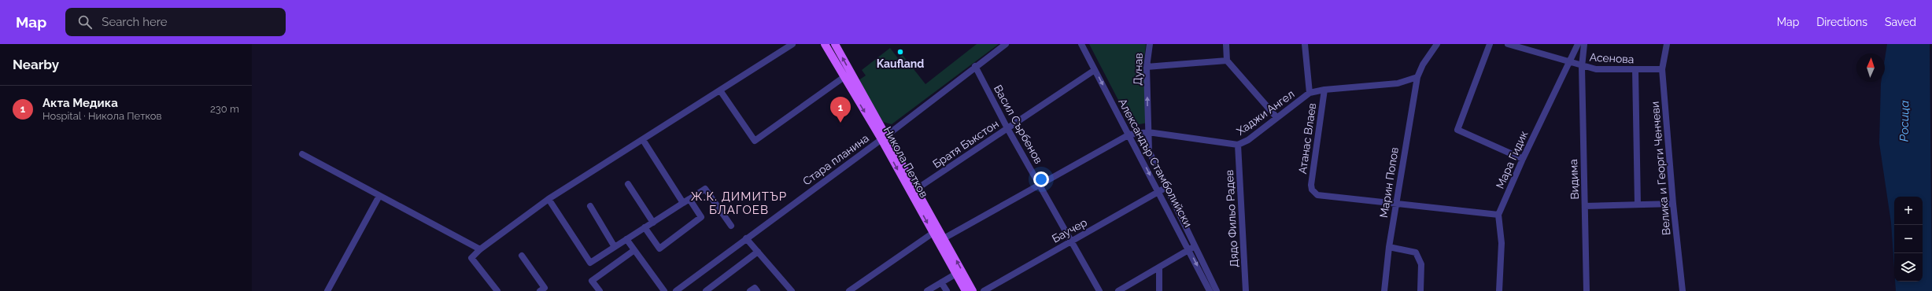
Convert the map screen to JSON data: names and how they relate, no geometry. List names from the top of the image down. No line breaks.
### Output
{"streets":{"main road":["Никола Петков"],"street":["Асенова","Дунав","Хаджи Ангел","Васил Сърбенов","Атанас Влаев","Братя Бъкстон","Стара планина","Мара Гидик","Александър Стамболийски","Велика и Георги Ченчеви","Видима","Марин Попов","Дядо Фильо Радев","Баучер"]},"crossings":[["Асенова","Мара Гидик"],["Асенова","Велика и Георги Ченчеви"],["Асенова","Видима"],["Дунав","Хаджи Ангел"],["Дунав","Александър Стамболийски"],["Хаджи Ангел","Атанас Влаев"],["Хаджи Ангел","Александър Стамболийски"],["Хаджи Ангел","Марин Попов"],["Хаджи Ангел","Дядо Фильо Радев"],["Васил Сърбенов","Братя Бъкстон"],["Васил Сърбенов","Стара планина"],["Васил Сърбенов","Баучер"],["Атанас Влаев","Марин Попов"],["Братя Бъкстон","Никола Петков"],["Братя Бъкстон","Александър Стамболийски"],["Стара планина","Никола Петков"],["Александър Стамболийски","Баучер"]],"one_way":["Дунав"],"districts":["Ж.К. ДИМИТЪР БЛАГОЕВ"],"water":["Росица"],"places":["Kaufland"],"north":"top","page":{"header":"Map","search":"Search here","nav":["Map","Directions","Saved"],"heading":"Nearby","list":[{"mark":"1","name":"Акта Медика","note":"Hospital · Никола Петков","value":"230 m"}],"pins":"1","map_buttons":["+","−"]}}
